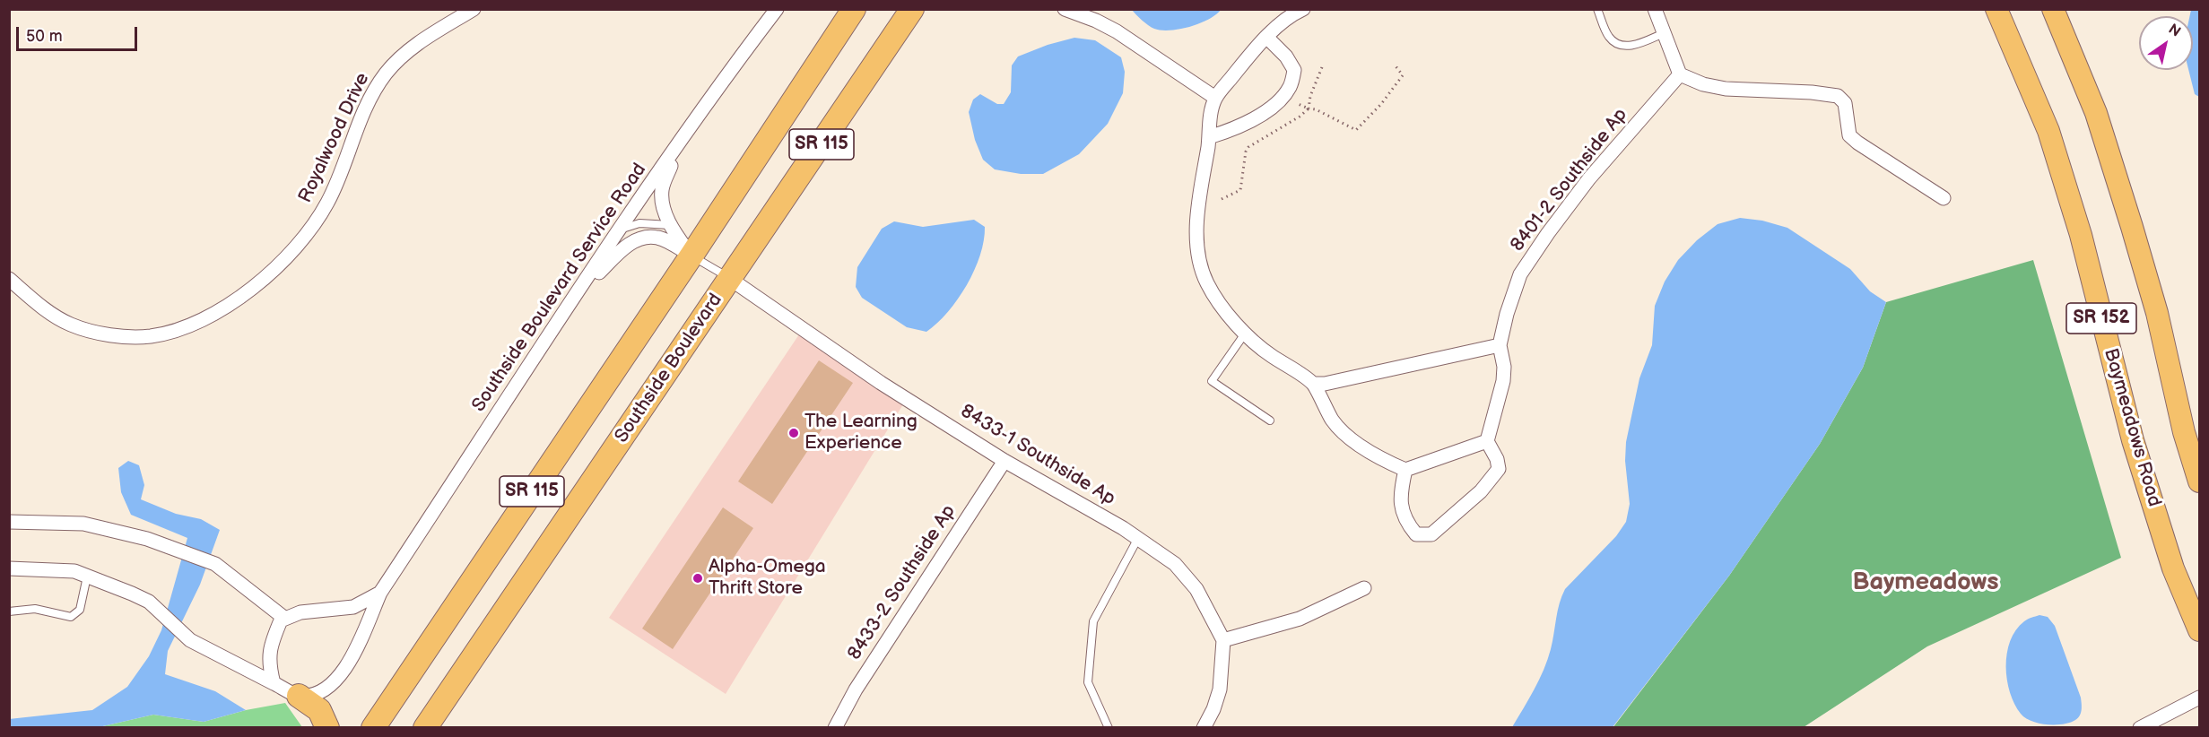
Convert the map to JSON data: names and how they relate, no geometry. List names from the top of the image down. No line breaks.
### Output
{"streets":{"highway":["SR 115","Southside Boulevard"],"main road":["SR 152","Baymeadows Road"],"street":["Royalwood Drive","8401-2 Southside Ap","Southside Boulevard Service Road","8433-1 Southside Ap","8433-2 Southside Ap"]},"crossings":[["Southside Boulevard","8433-1 Southside Ap"],["8433-1 Southside Ap","8433-2 Southside Ap"]],"districts":["Baymeadows"],"places":["The Learning Experience","Alpha-Omega Thrift Store"],"scale_bar":"50 m","north":"top right"}
